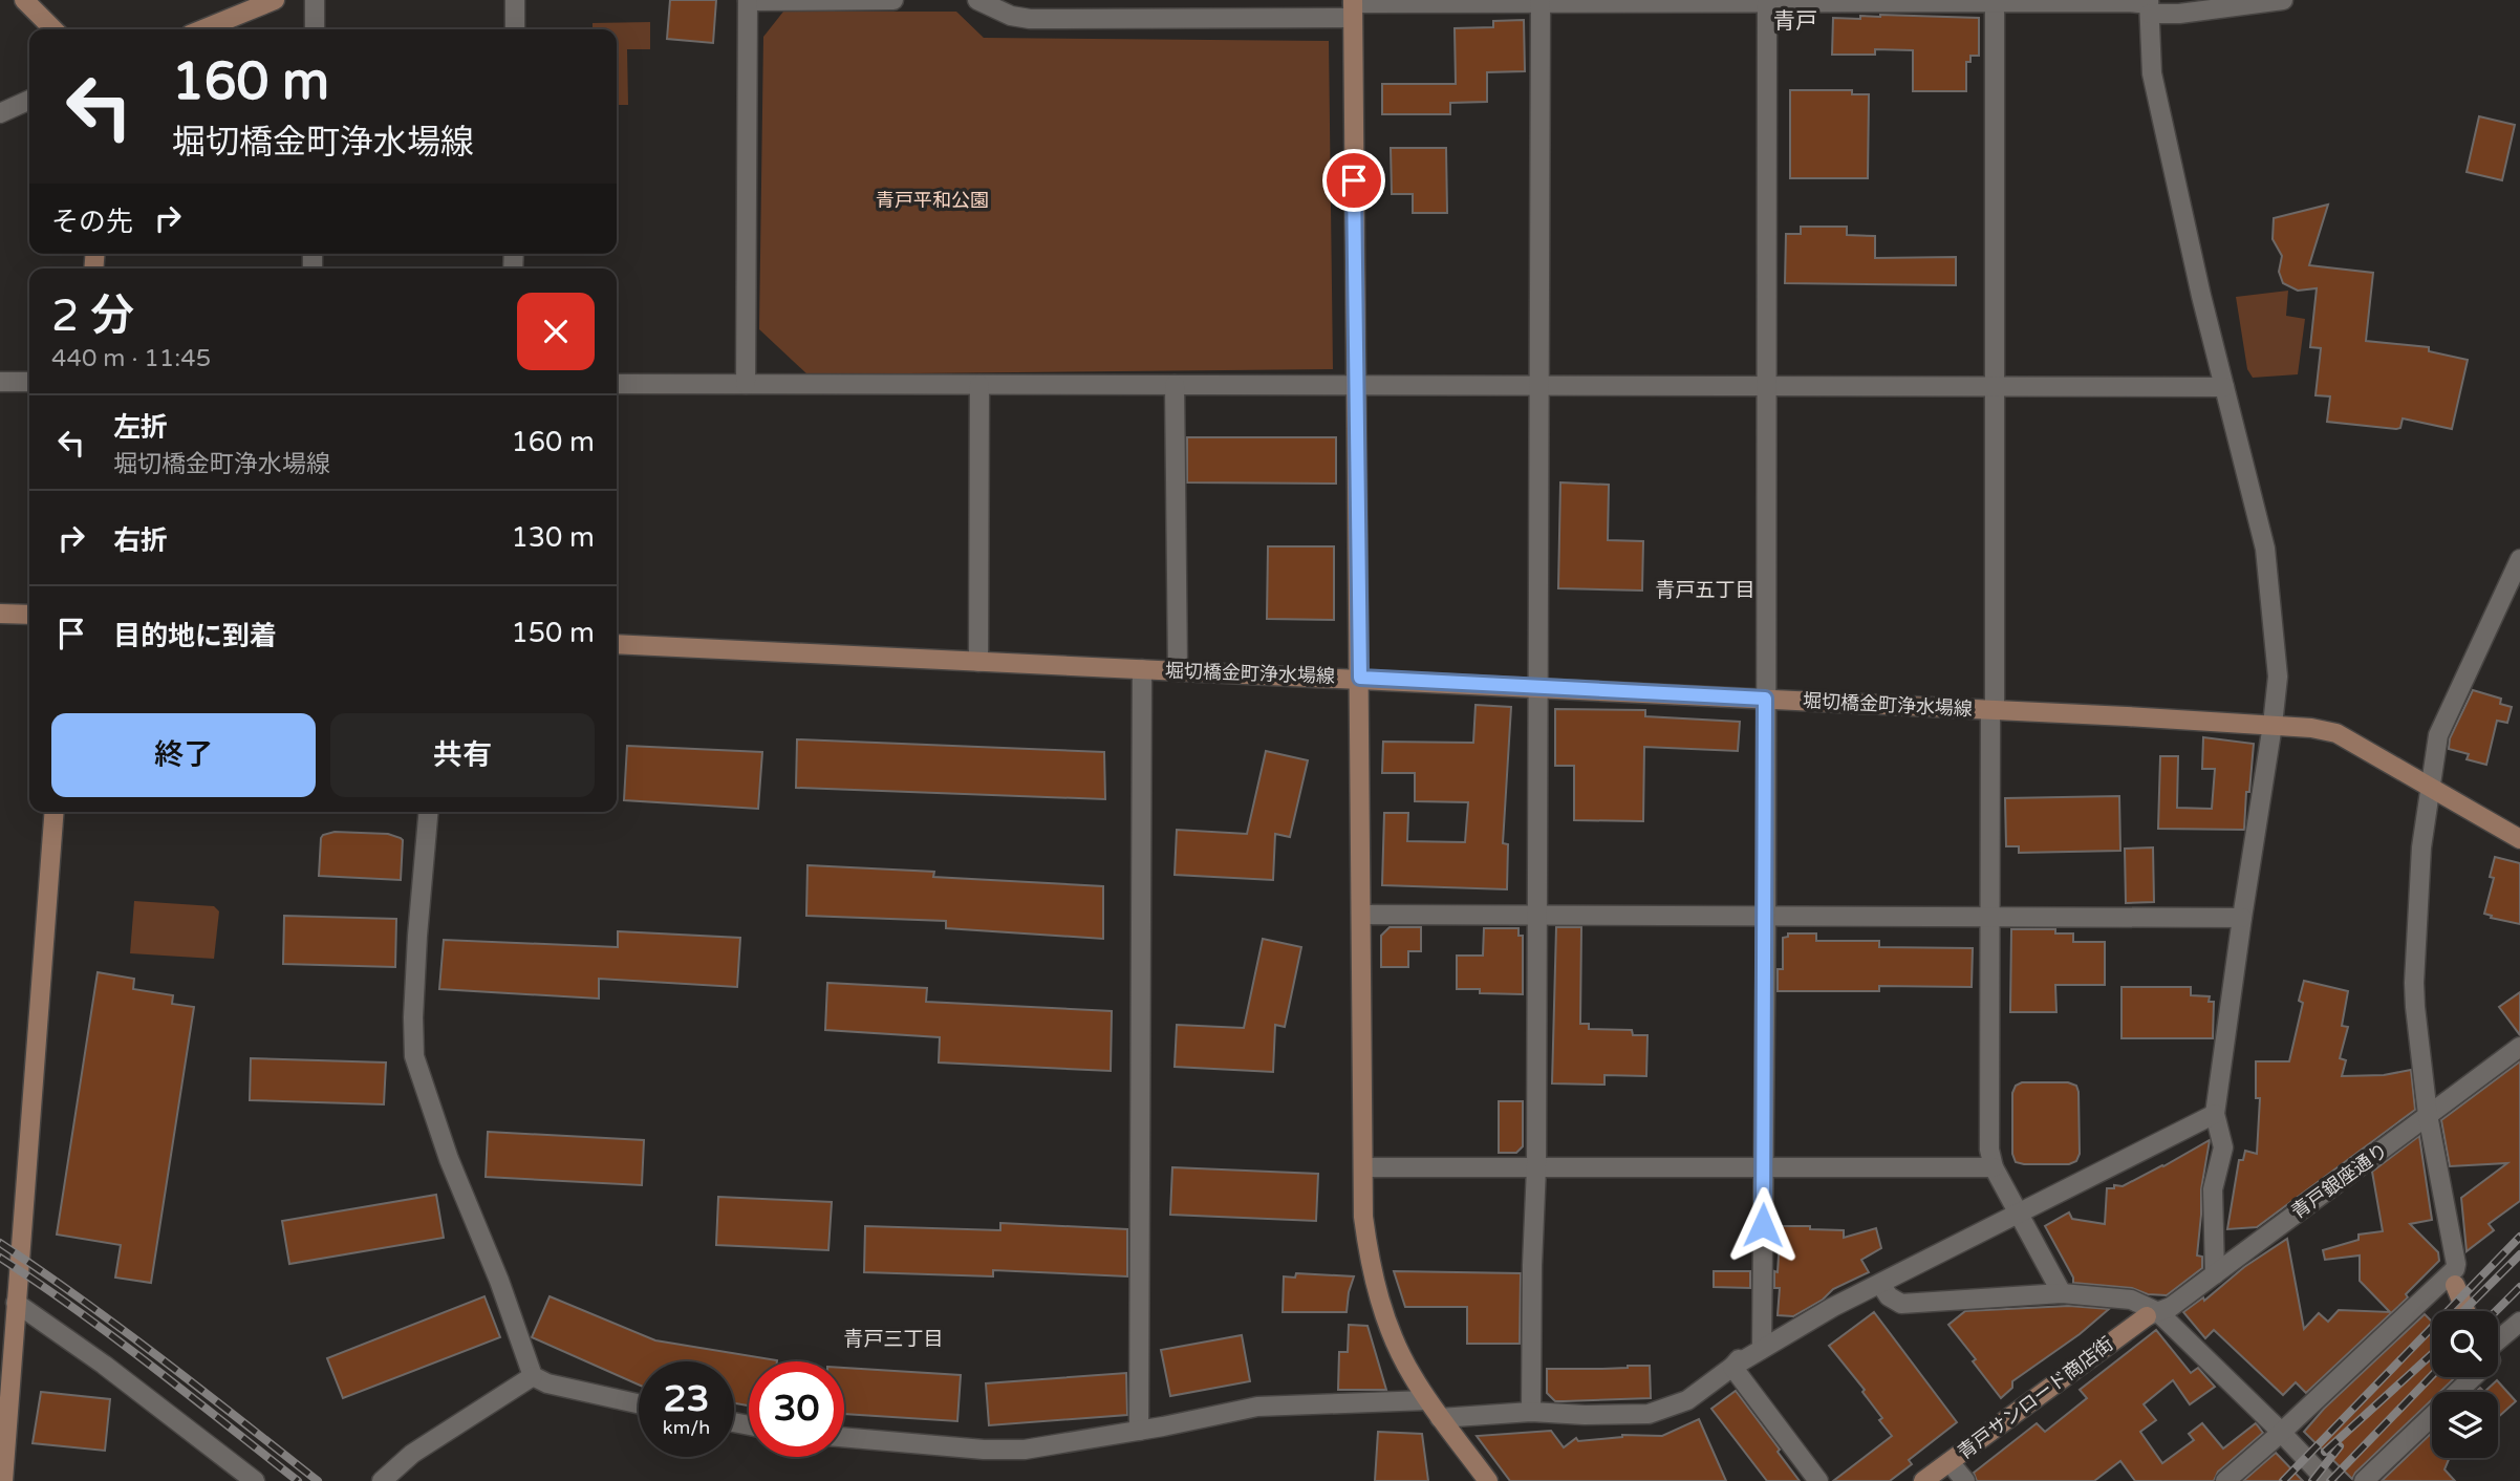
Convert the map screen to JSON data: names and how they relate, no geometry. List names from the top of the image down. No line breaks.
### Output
{"streets":{"street":["堀切橋金町浄水場線","青戸銀座通り","青戸サンロード商店街"]},"crossings":[["青戸銀座通り","青戸サンロード商店街"]],"districts":["青戸","青戸五丁目","青戸三丁目"],"parks":["青戸平和公園"],"page":{"turn":["160 m","堀切橋金町浄水場線"],"then":"その先","heading":["2 分","440 m · 11:45"],"list":[{"name":"左折","note":"堀切橋金町浄水場線","value":"160 m"},{"name":"右折","value":"130 m"},{"name":"目的地に到着","value":"150 m"}],"buttons":["終了","共有"],"speed":"23 km/h","limit":"30"}}
